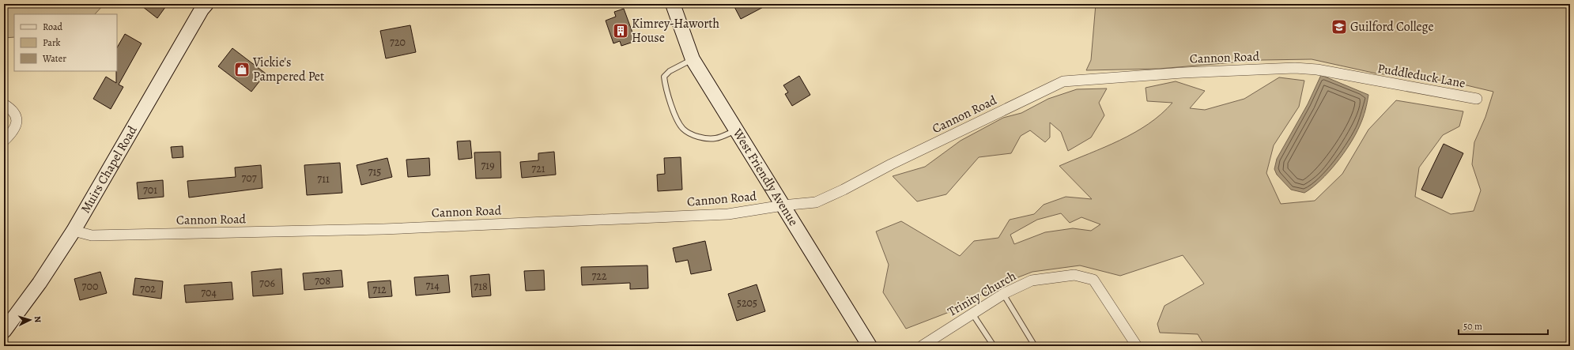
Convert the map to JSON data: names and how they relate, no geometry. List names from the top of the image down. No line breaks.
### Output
{"streets":{"main road":["Muirs Chapel Road","West Friendly Avenue"],"street":["Cannon Road","Puddleduck Lane","Trinity Church"]},"crossings":[["Cannon Road","Puddleduck Lane"],["Cannon Road","Muirs Chapel Road"],["Cannon Road","West Friendly Avenue"]],"places":{"school or university":["Guilford College"],"building":["Kimrey-Haworth House"],"shop":["Vickie's Pampered Pet"]},"house_numbers":["720","719","721","715","707","711","701","722","708","706","714","700","718","702","712","704","5205"],"legend":["Road","Park","Water"],"scale_bar":"50 m","north":"right"}
